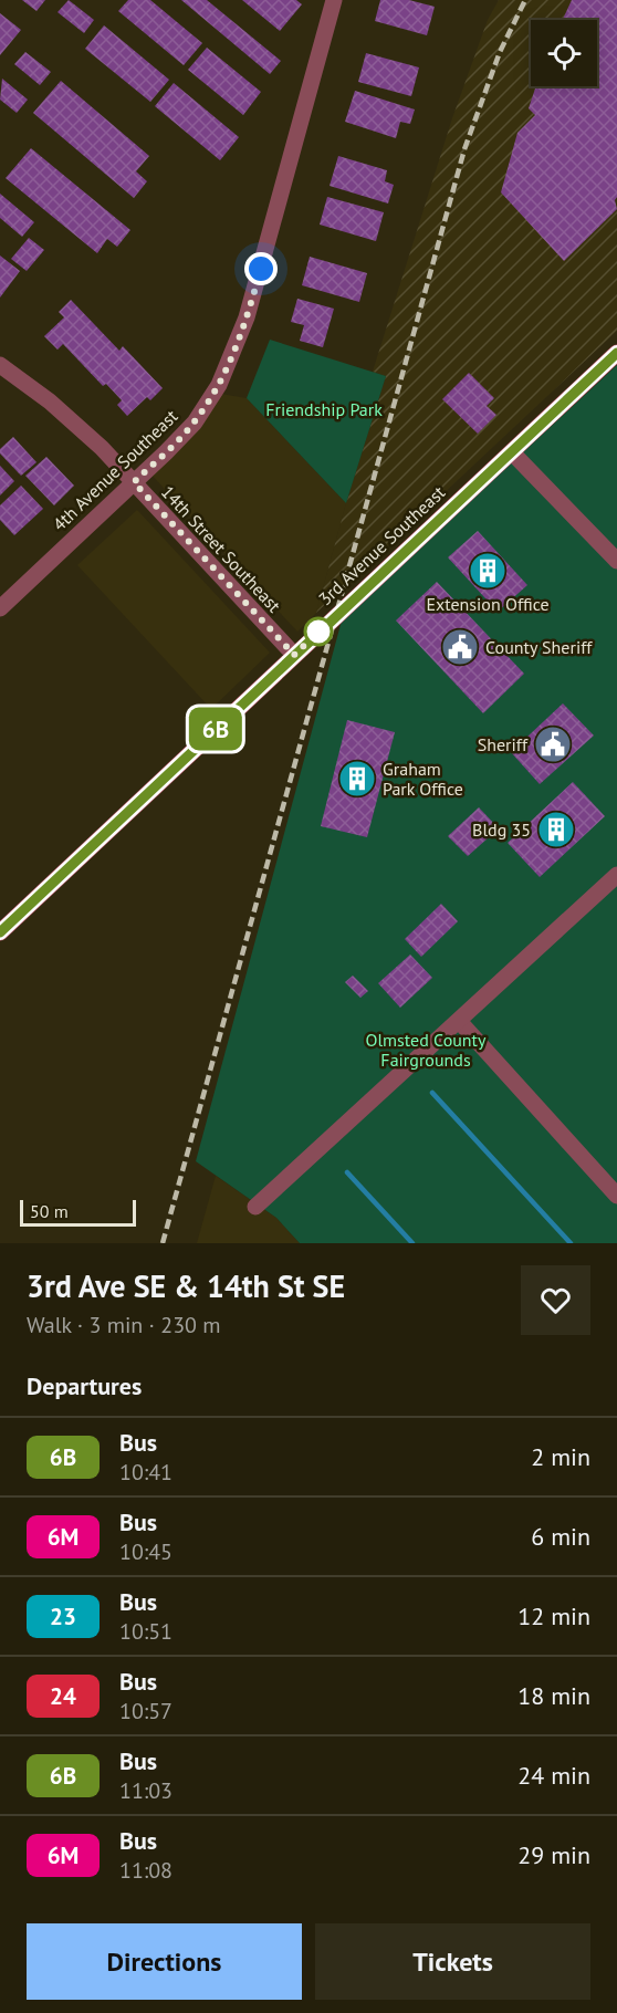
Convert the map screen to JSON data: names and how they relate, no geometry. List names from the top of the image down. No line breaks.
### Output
{"streets":{"main road":["3rd Avenue Southeast"],"street":["4th Avenue Southeast","14th Street Southeast"]},"crossings":[["4th Avenue Southeast","14th Street Southeast"],["3rd Avenue Southeast","14th Street Southeast"]],"parks":["Friendship Park","Olmsted County Fairgrounds"],"places":{"building":["Extension Office","Graham Park Office","Bldg 35"],"public building":["County Sheriff","Sheriff"]},"lines":["bus line 6B"],"scale_bar":"50 m","page":{"on_map":"6B","scale":"50 m","heading":[["3rd Ave SE & 14th St SE","Walk · 3 min · 230 m"],"Departures"],"list":[{"mark":"6B","name":"Bus","note":"10:41","value":"2 min"},{"mark":"6M","name":"Bus","note":"10:45","value":"6 min"},{"mark":"23","name":"Bus","note":"10:51","value":"12 min"},{"mark":"24","name":"Bus","note":"10:57","value":"18 min"},{"mark":"6B","name":"Bus","note":"11:03","value":"24 min"},{"mark":"6M","name":"Bus","note":"11:08","value":"29 min"}],"buttons":["Directions","Tickets"]}}
